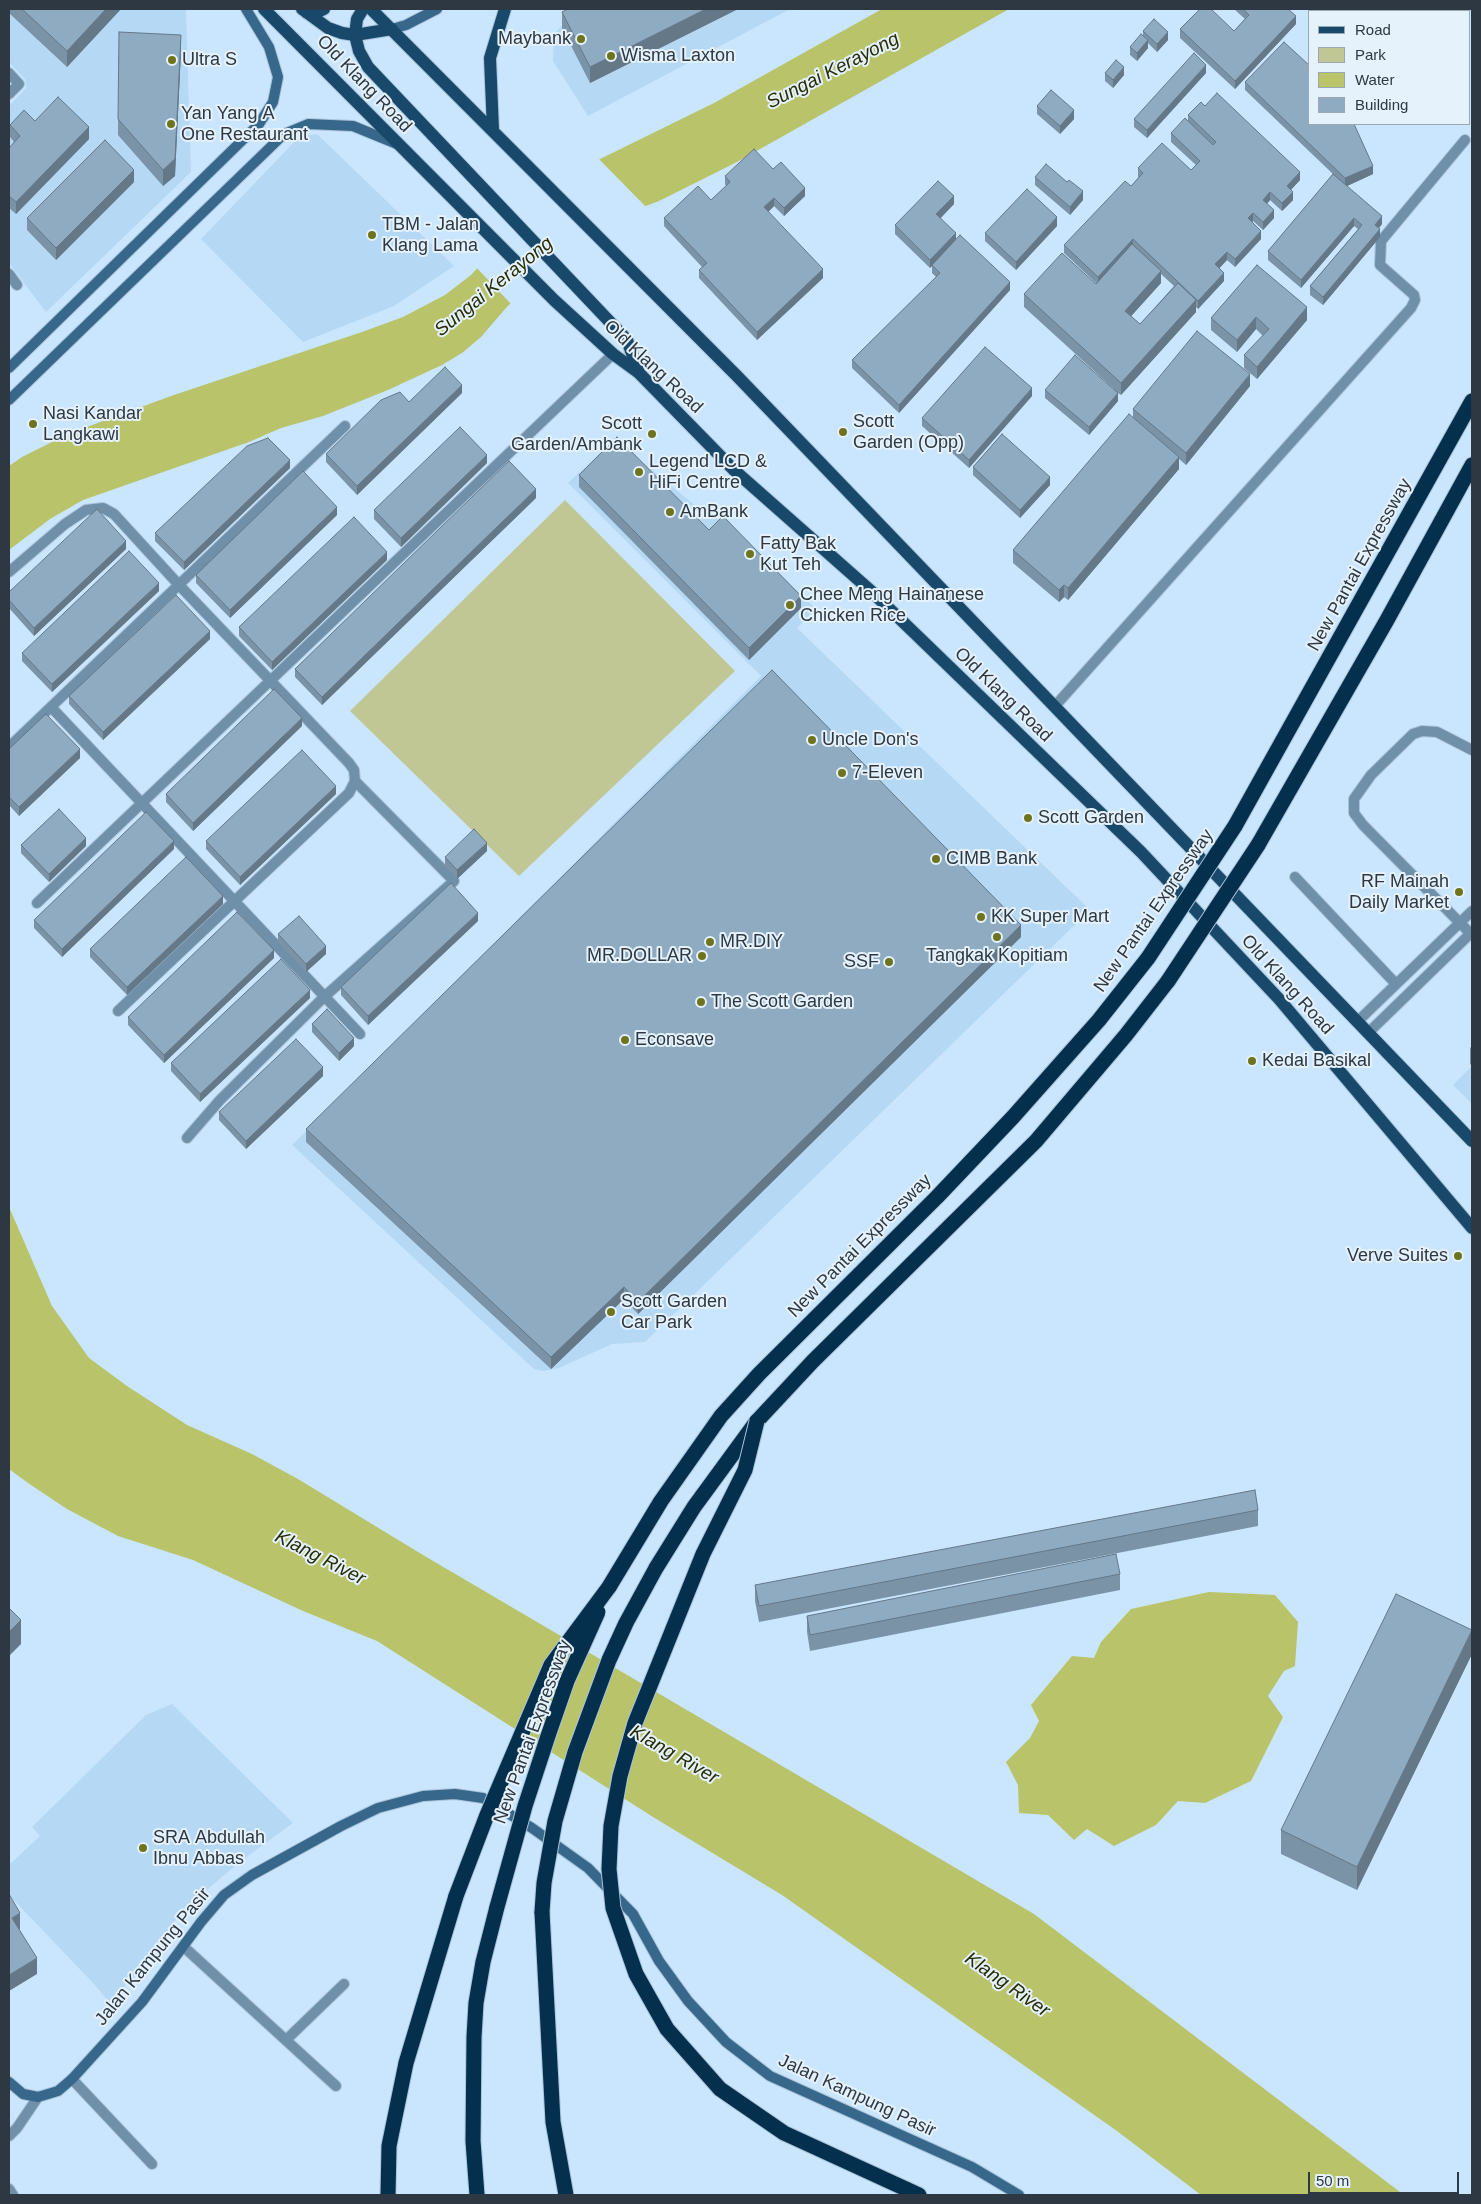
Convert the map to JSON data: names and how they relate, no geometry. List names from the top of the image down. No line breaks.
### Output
{"streets":{"highway":["New Pantai Expressway"],"main road":["Old Klang Road"],"street":["Jalan Kampung Pasir"]},"water":["Sungai Kerayong","Klang River"],"places":["Maybank","Wisma Laxton","Ultra S","Yan Yang A One Restaurant","TBM - Jalan Klang Lama","Nasi Kandar Langkawi","Scott Garden (Opp)","Scott Garden/Ambank","Legend LCD & HiFi Centre","AmBank","Fatty Bak Kut Teh","Chee Meng Hainanese Chicken Rice","Uncle Don's","7-Eleven","Scott Garden","CIMB Bank","RF Mainah Daily Market","KK Super Mart","Tangkak Kopitiam","MR.DIY","MR.DOLLAR","SSF","The Scott Garden","Econsave","Kedai Basikal","Verve Suites","Scott Garden Car Park","SRA Abdullah Ibnu Abbas"],"legend":["Road","Park","Water","Building"],"scale_bar":"50 m"}
